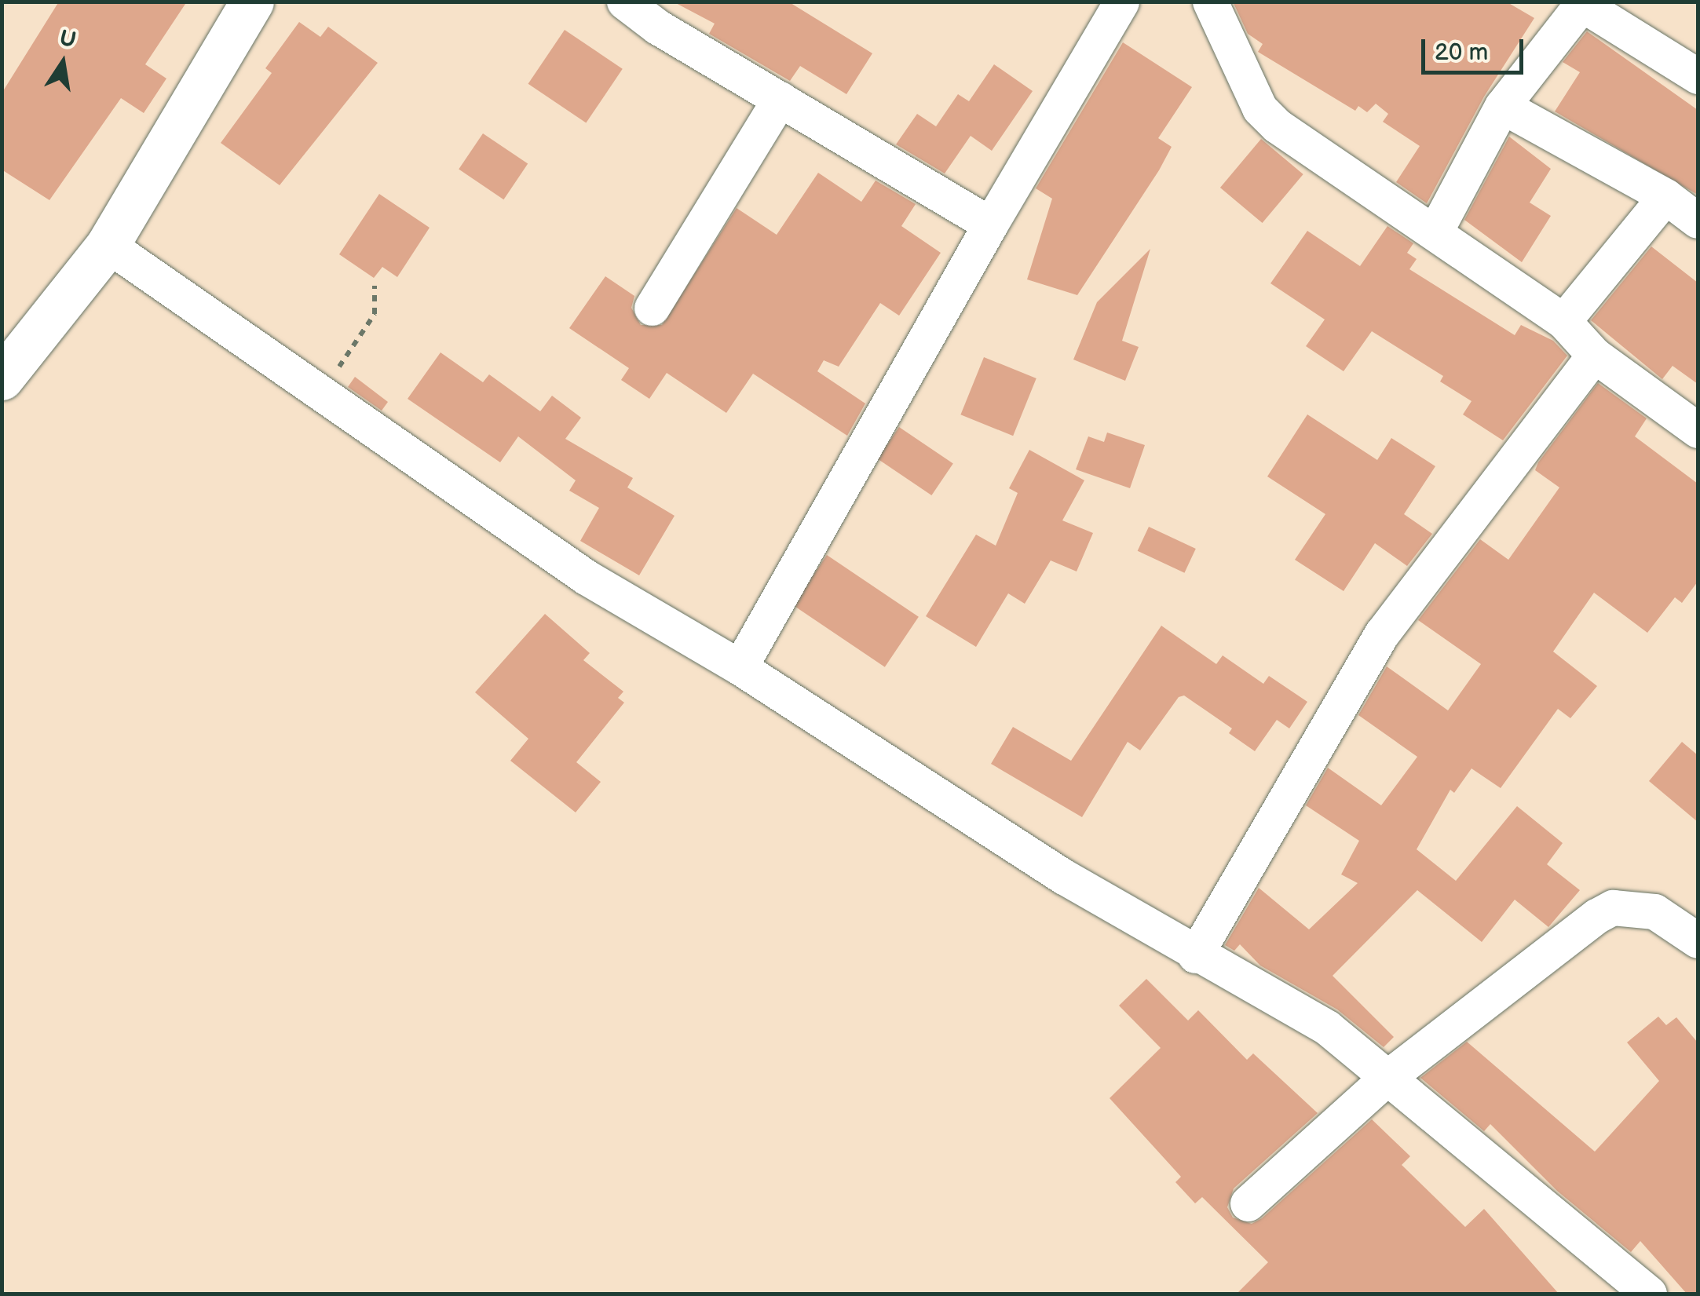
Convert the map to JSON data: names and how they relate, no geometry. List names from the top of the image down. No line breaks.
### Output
{"scale_bar":"20 m","north":"top"}
